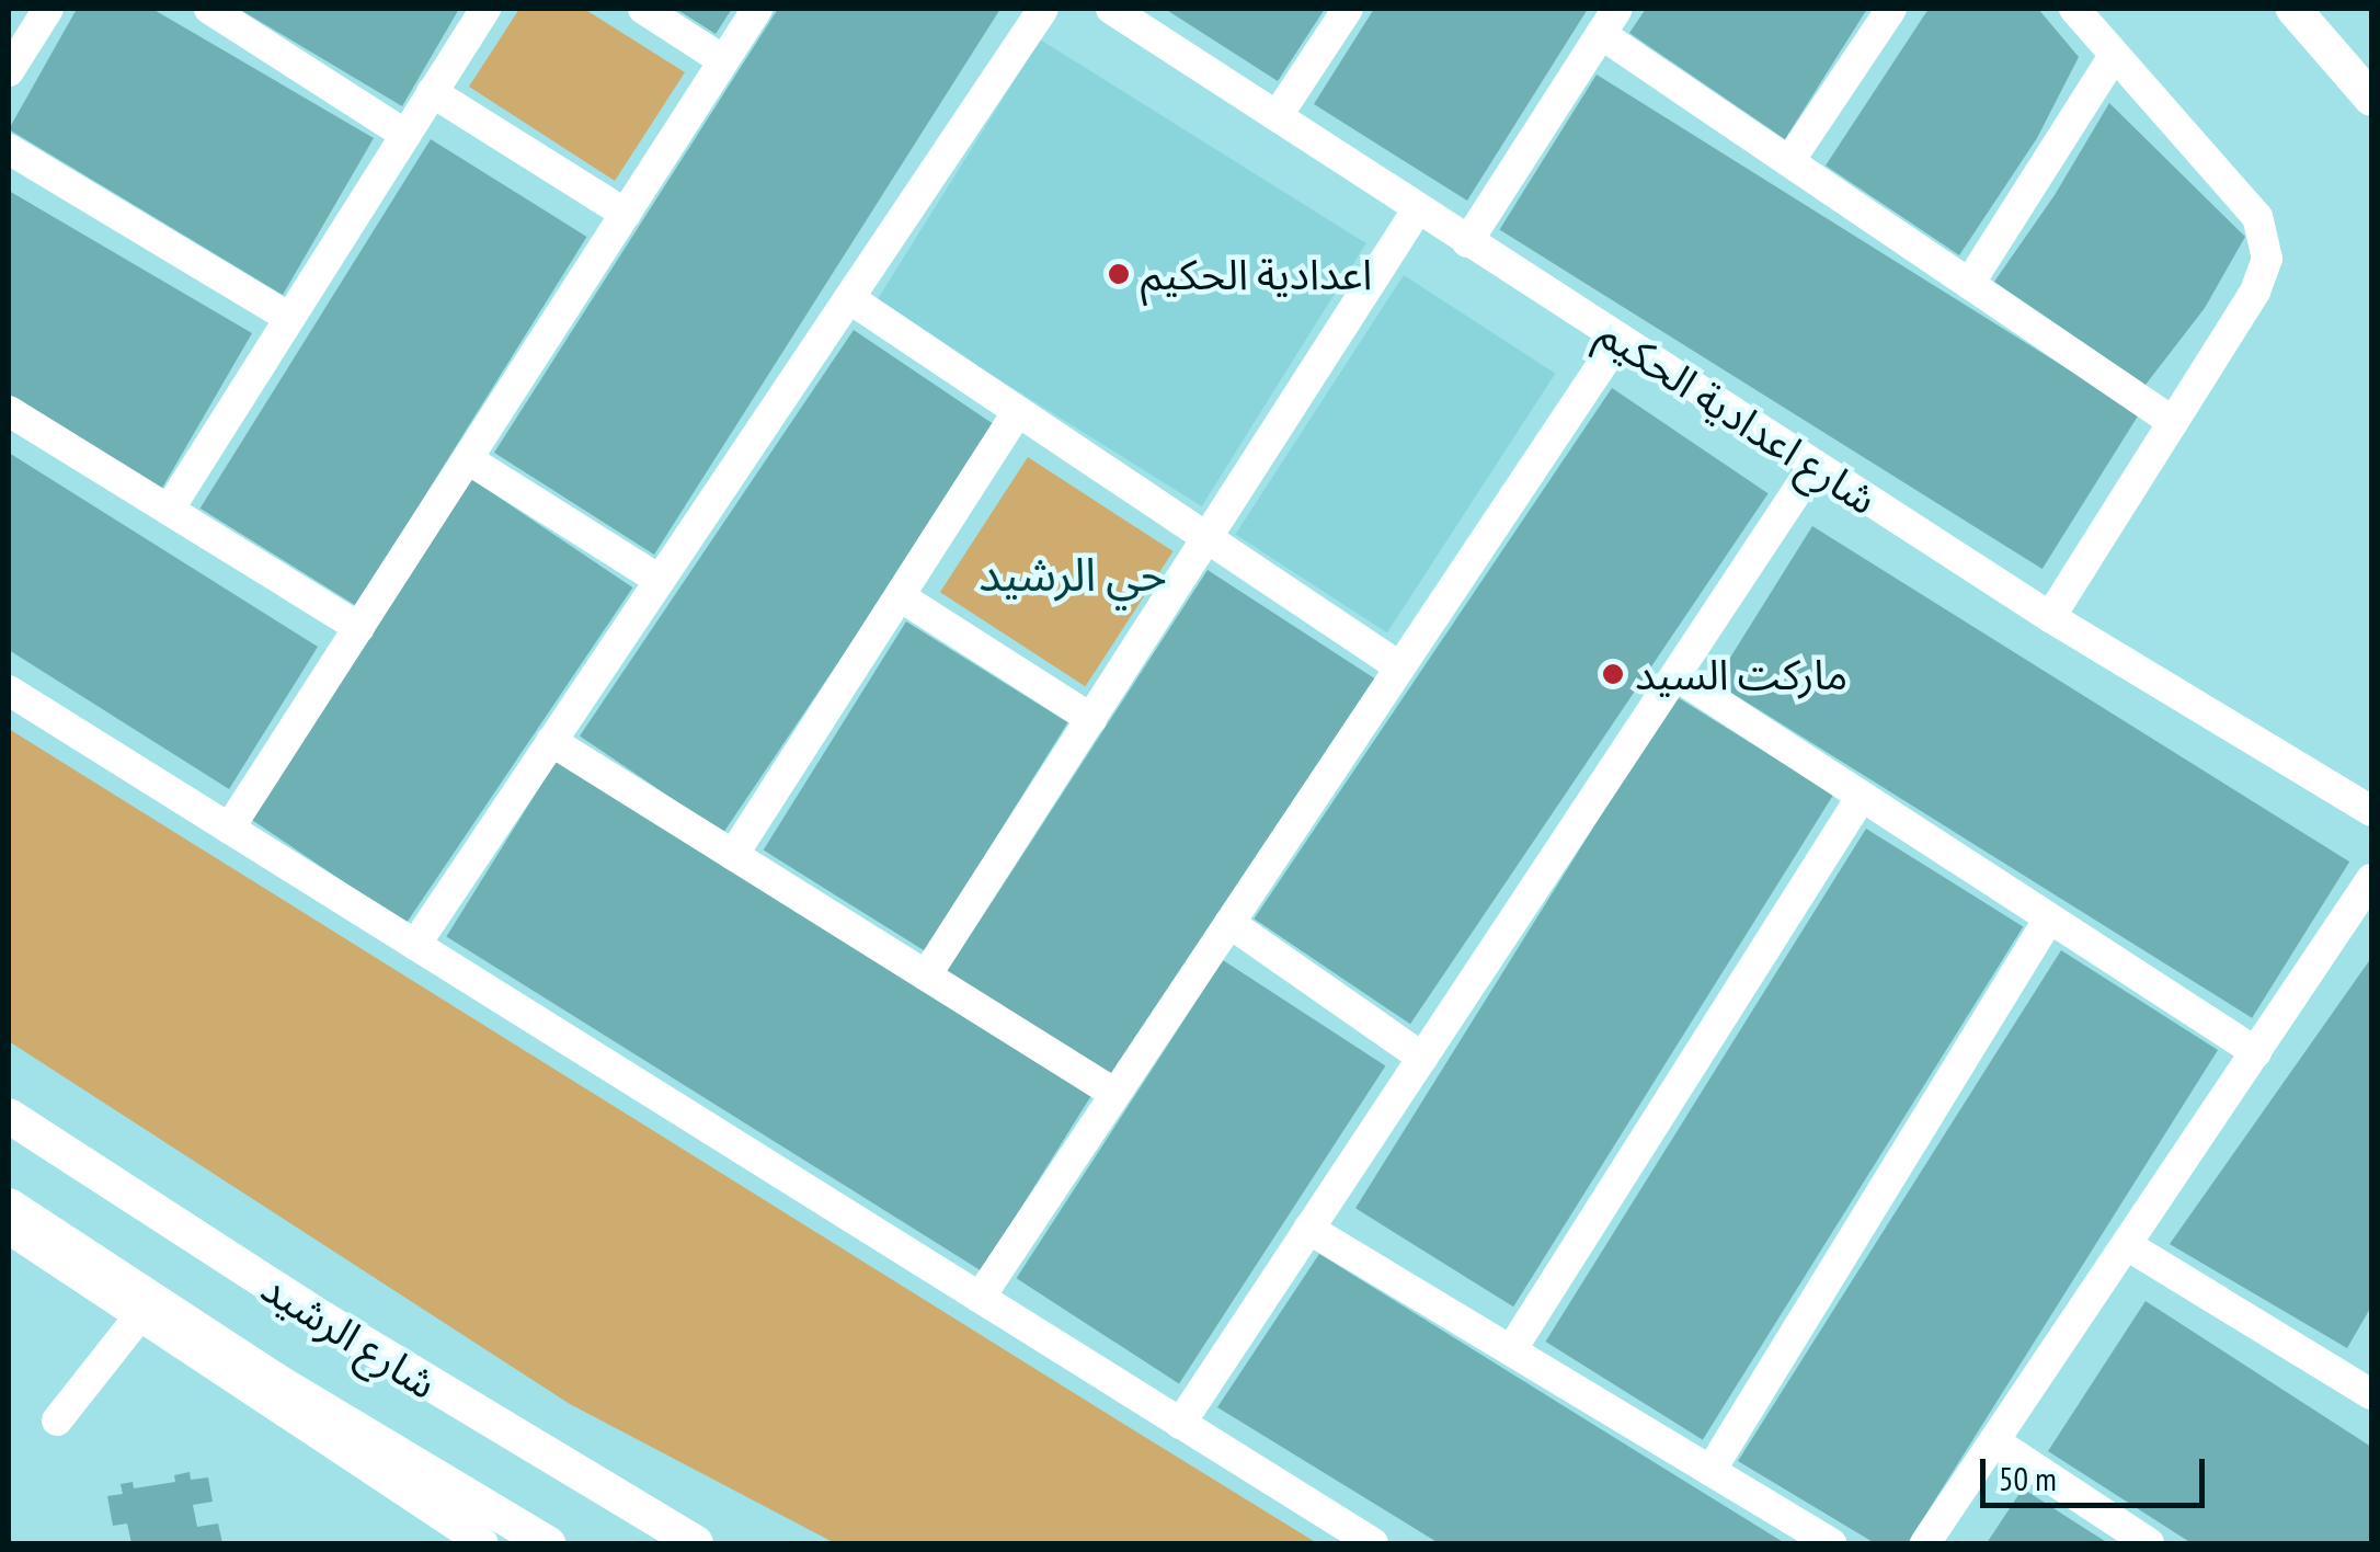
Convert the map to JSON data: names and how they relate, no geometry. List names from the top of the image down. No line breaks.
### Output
{"streets":{"street":["شارع اعدادية الحكيم","شارع الرشيد"]},"districts":["حي الرشيد"],"places":["اعدادية الحكيم","ماركت السيد"],"scale_bar":"50 m"}
